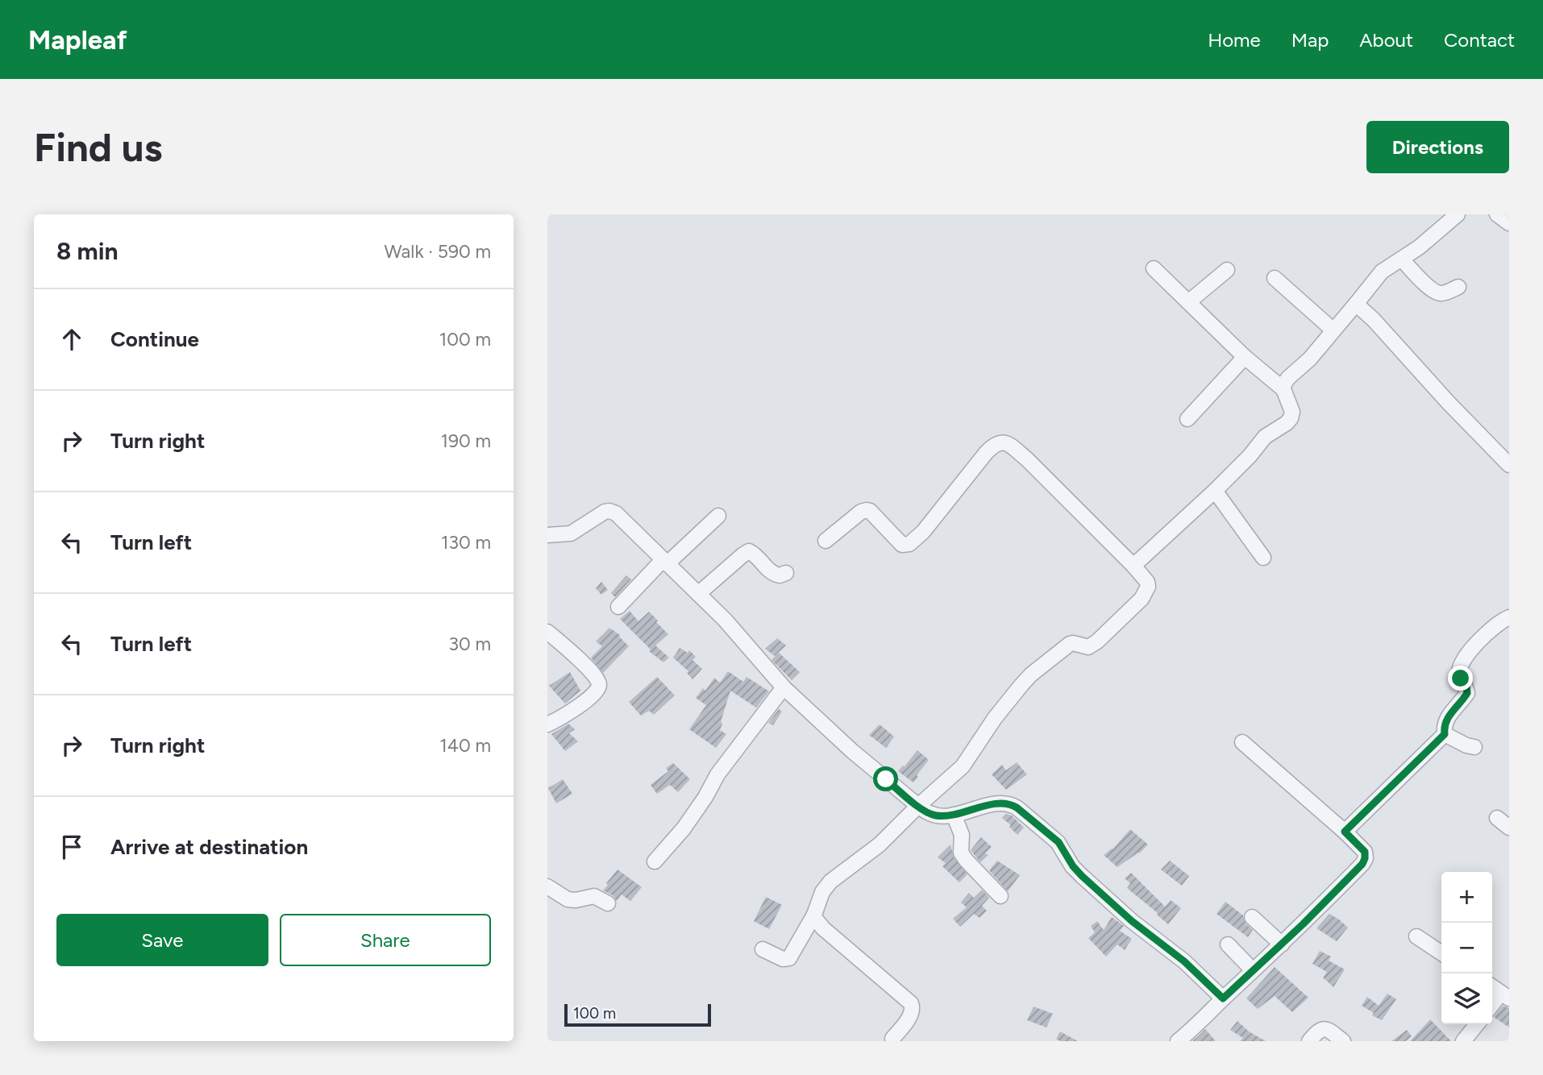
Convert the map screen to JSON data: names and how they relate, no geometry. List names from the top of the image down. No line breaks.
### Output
{"scale_bar":"100 m","page":{"header":"Mapleaf","nav":["Home","Map","About","Contact"],"buttons":["Directions",["Save","Share"]],"title":"Find us","heading":["8 min","Walk · 590 m"],"list":[["Continue","100 m"],["Turn right","190 m"],["Turn left","130 m"],["Turn left","30 m"],["Turn right","140 m"],"Arrive at destination"],"map_buttons":["+","−"],"scale":"100 m"}}
